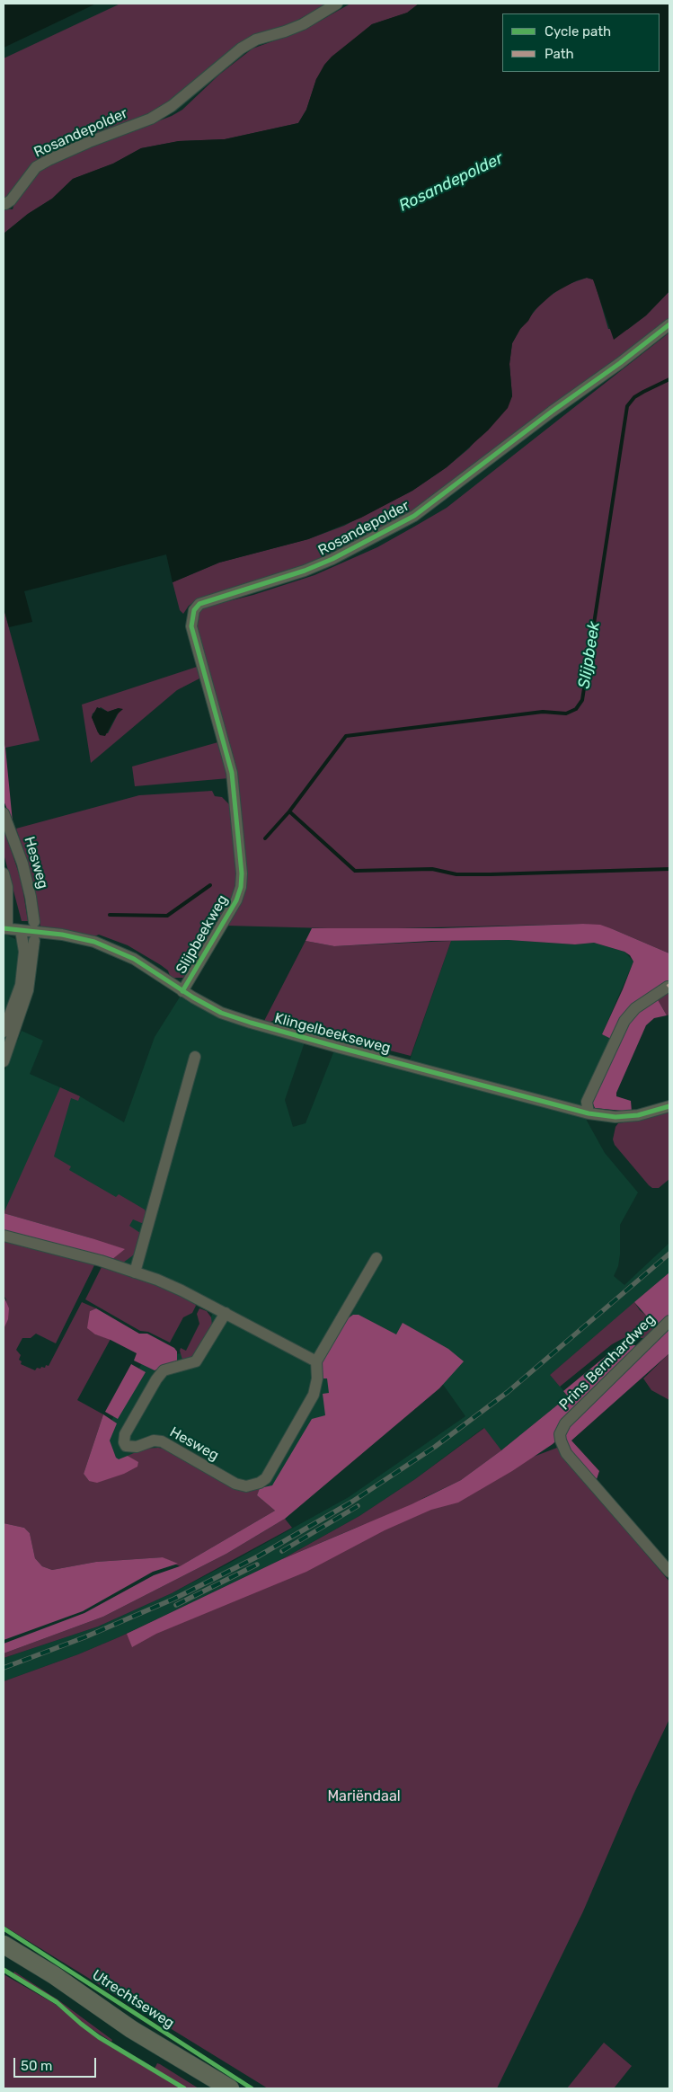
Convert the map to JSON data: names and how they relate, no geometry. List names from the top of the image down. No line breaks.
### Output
{"streets":{"main road":["Utrechtseweg"],"street":["Rosandepolder","Hesweg","Slijpbeekweg","Klingelbeekseweg","Prins Bernhardweg"]},"crossings":[["Rosandepolder","Slijpbeekweg"],["Slijpbeekweg","Klingelbeekseweg"]],"water":["Rosandepolder","Slijpbeek"],"parks":["Mariëndaal"],"legend":["Cycle path","Path"],"scale_bar":"50 m"}
